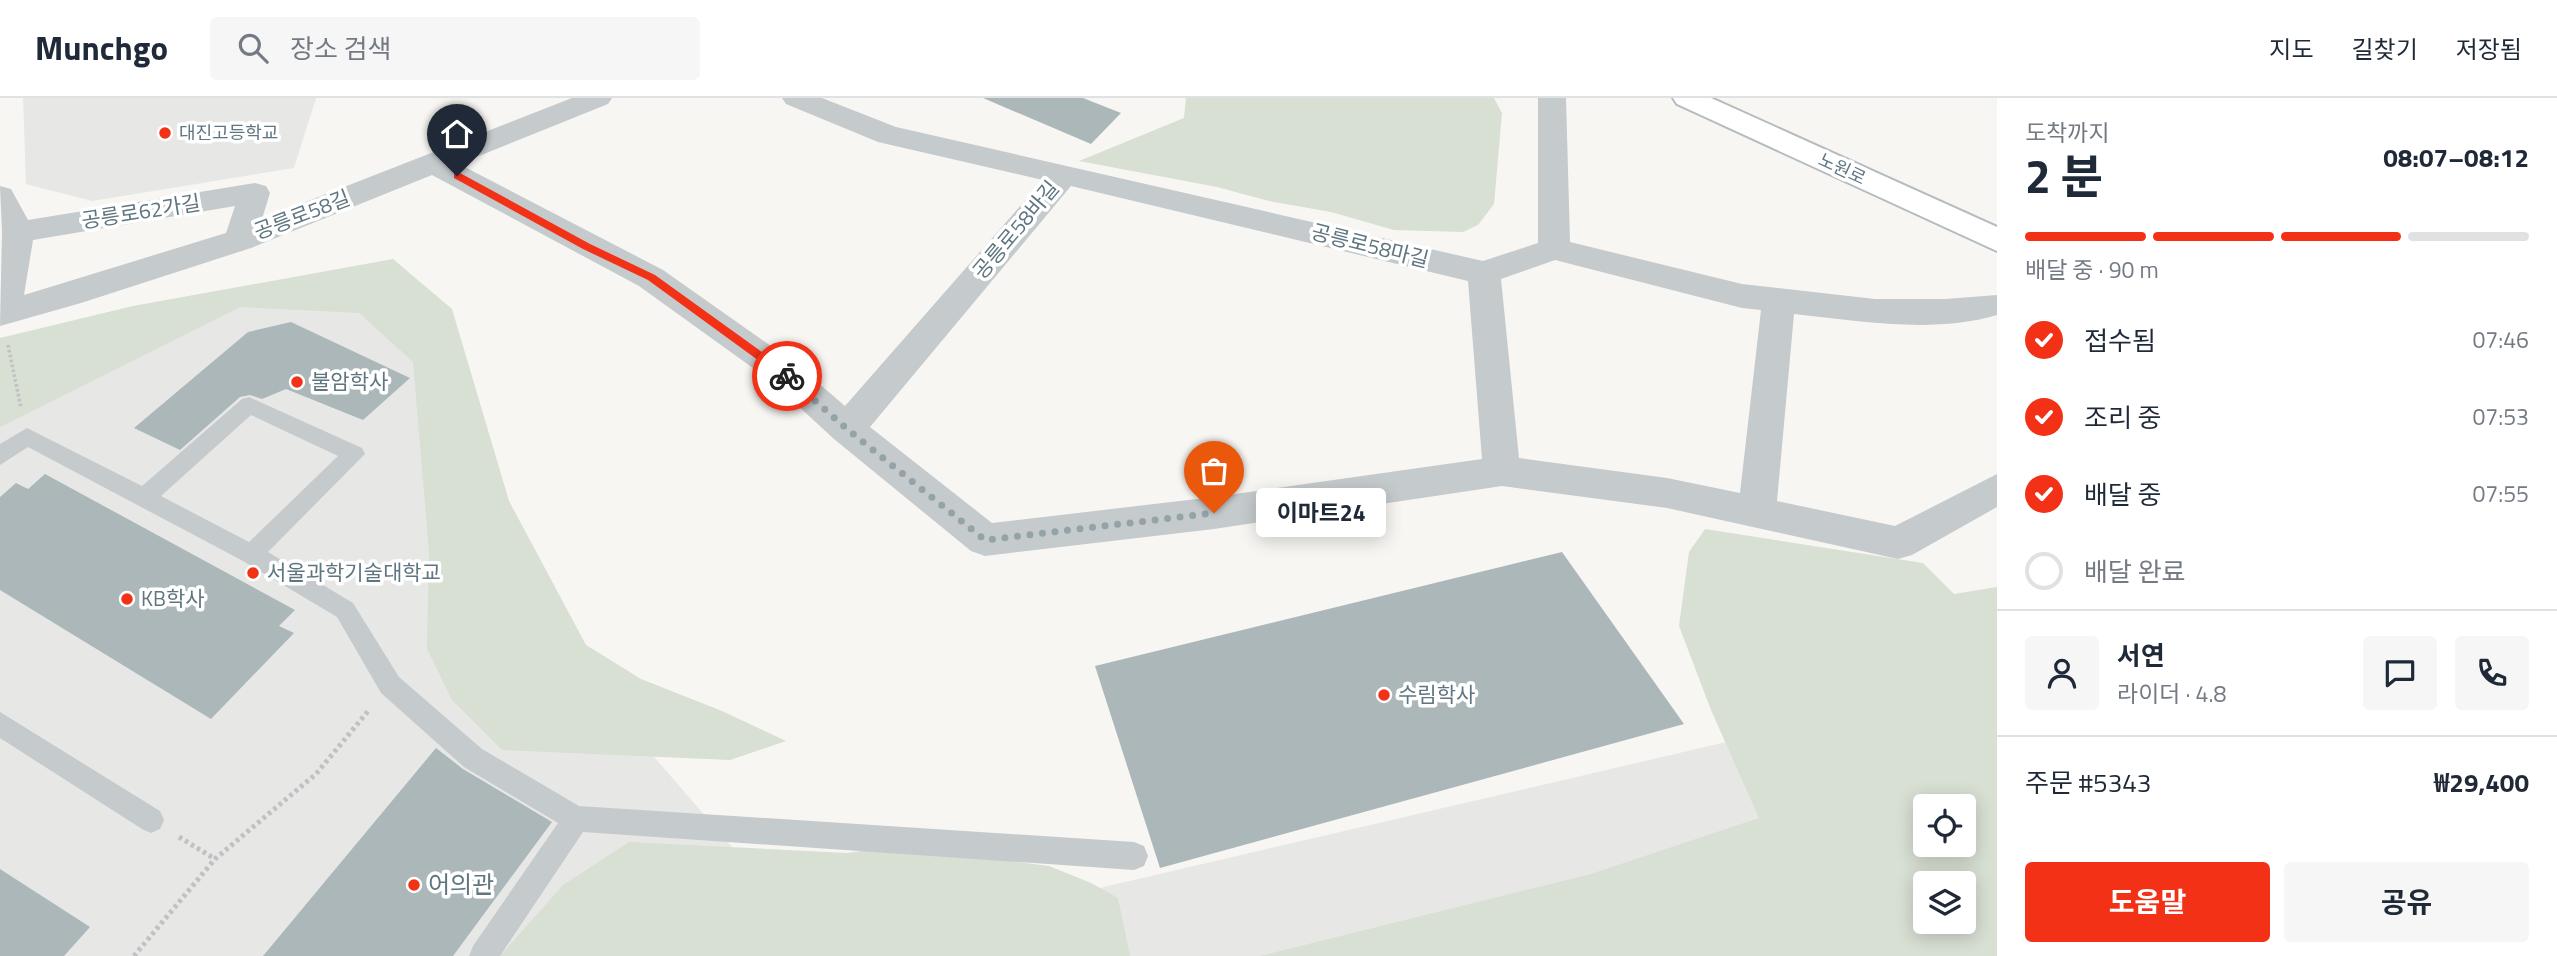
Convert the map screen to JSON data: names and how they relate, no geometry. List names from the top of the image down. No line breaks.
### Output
{"streets":{"main road":["노원로"],"street":["공릉로62가길","공릉로58길","공릉로58바길","공릉로58마길"]},"crossings":[["공릉로62가길","공릉로58길"],["공릉로58바길","공릉로58마길"]],"places":["대진고등학교","불암학사","이마트24","서울과학기술대학교","KB학사","수림학사","어의관"],"page":{"header":"Munchgo","search":"장소 검색","nav":["지도","길찾기","저장됨"],"heading":["2 분","도착까지","08:07–08:12"],"panel":["서연","라이더 · 4.8","주문 #5343","₩29,400"],"bar":"배달 중 · 90 m","list":[["접수됨","07:46"],["조리 중","07:53"],["배달 중","07:55"],"배달 완료"],"bubble":"이마트24","buttons":["도움말","공유"]}}
